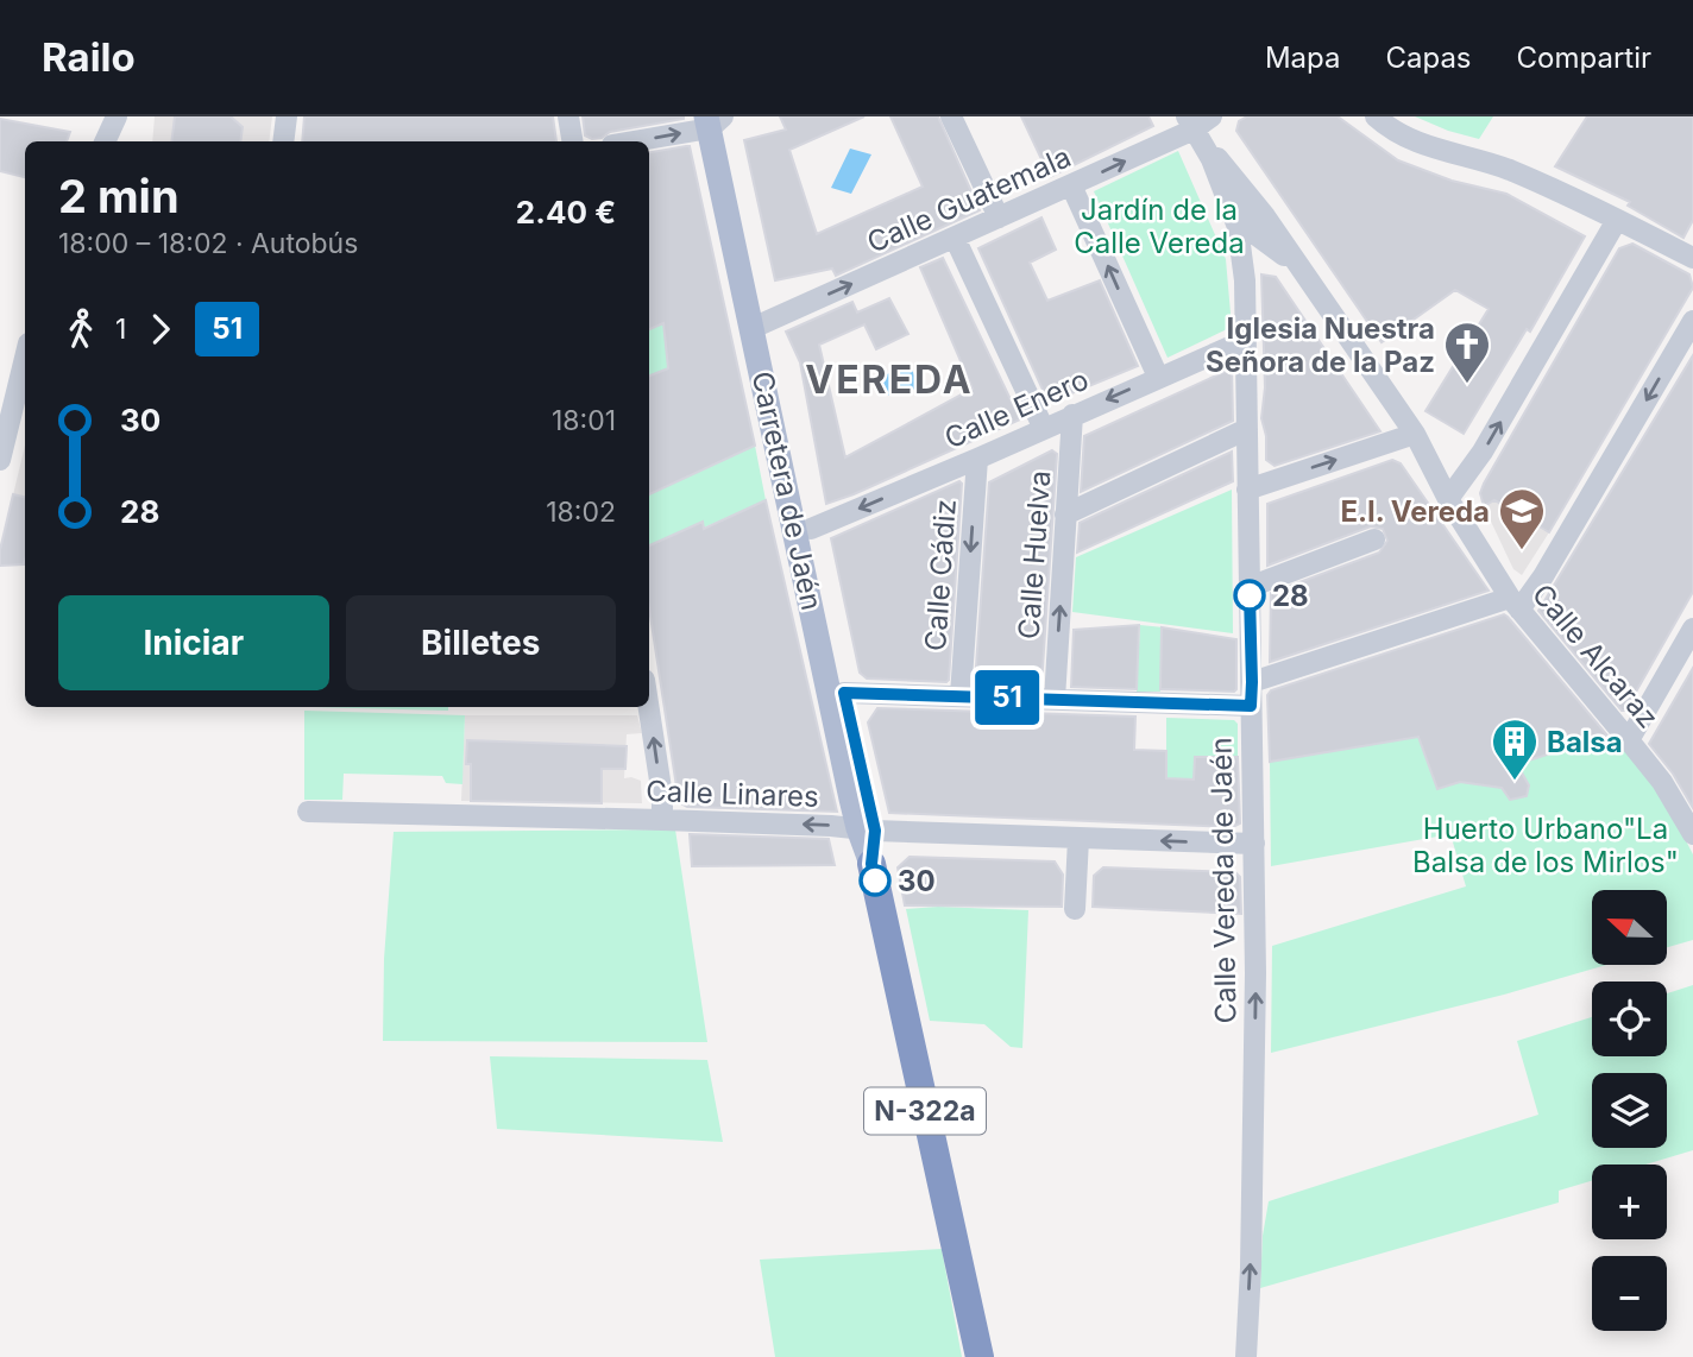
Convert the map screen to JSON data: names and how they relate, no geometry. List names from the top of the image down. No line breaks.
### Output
{"streets":{"highway":["Carretera de Jaén","N-322a"],"street":["Calle Guatemala","Calle Enero","Calle Huelva","Calle Cádiz","Calle Alcaraz","Calle Linares","Calle Vereda de Jaén"]},"crossings":[["Calle Guatemala","Carretera de Jaén"],["Calle Guatemala","Calle Alcaraz"],["Calle Guatemala","Calle Vereda de Jaén"],["Calle Enero","Carretera de Jaén"],["Calle Enero","Calle Huelva"],["Calle Enero","Calle Cádiz"],["Calle Enero","Calle Vereda de Jaén"],["Carretera de Jaén","Calle Linares"],["Calle Alcaraz","Calle Vereda de Jaén"],["Calle Linares","Calle Vereda de Jaén"]],"one_way":["Calle Guatemala","Calle Huelva","Calle Cádiz","Calle Vereda de Jaén"],"districts":["VEREDA"],"parks":["Jardín de la Calle Vereda","Huerto Urbano\"La Balsa de los Mirlos\""],"places":{"church":["Iglesia Nuestra Señora de la Paz"],"school or university":["E.I. Vereda"],"other":["28","30"],"building":["Balsa"]},"lines":["bus line 51"],"north":"left","page":{"header":"Railo","nav":["Mapa","Capas","Compartir"],"on_map":"51","heading":["2 min","18:00 – 18:02 · Autobús","2.40 €"],"legs":["1","51"],"list":[{"name":"30","value":"18:01"},{"name":"28","value":"18:02"}],"buttons":["Iniciar","Billetes"],"map_buttons":["+","−"]}}
